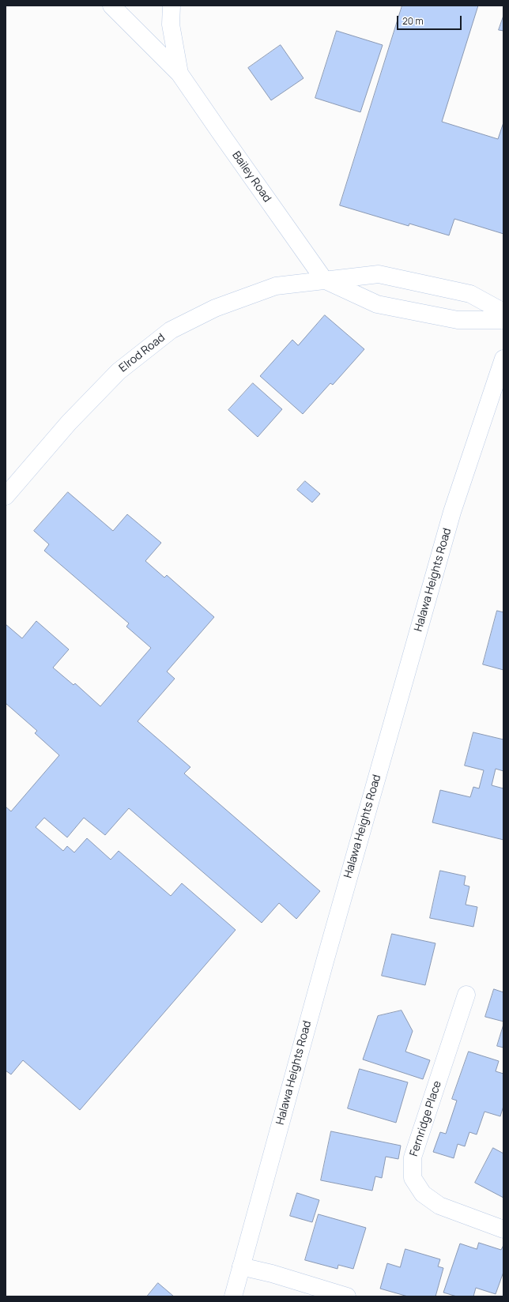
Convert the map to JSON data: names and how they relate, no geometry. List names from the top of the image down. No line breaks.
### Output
{"streets":{"street":["Bailey Road","Elrod Road","Halawa Heights Road","Fernridge Place"]},"crossings":[["Bailey Road","Elrod Road"]],"scale_bar":"20 m"}
